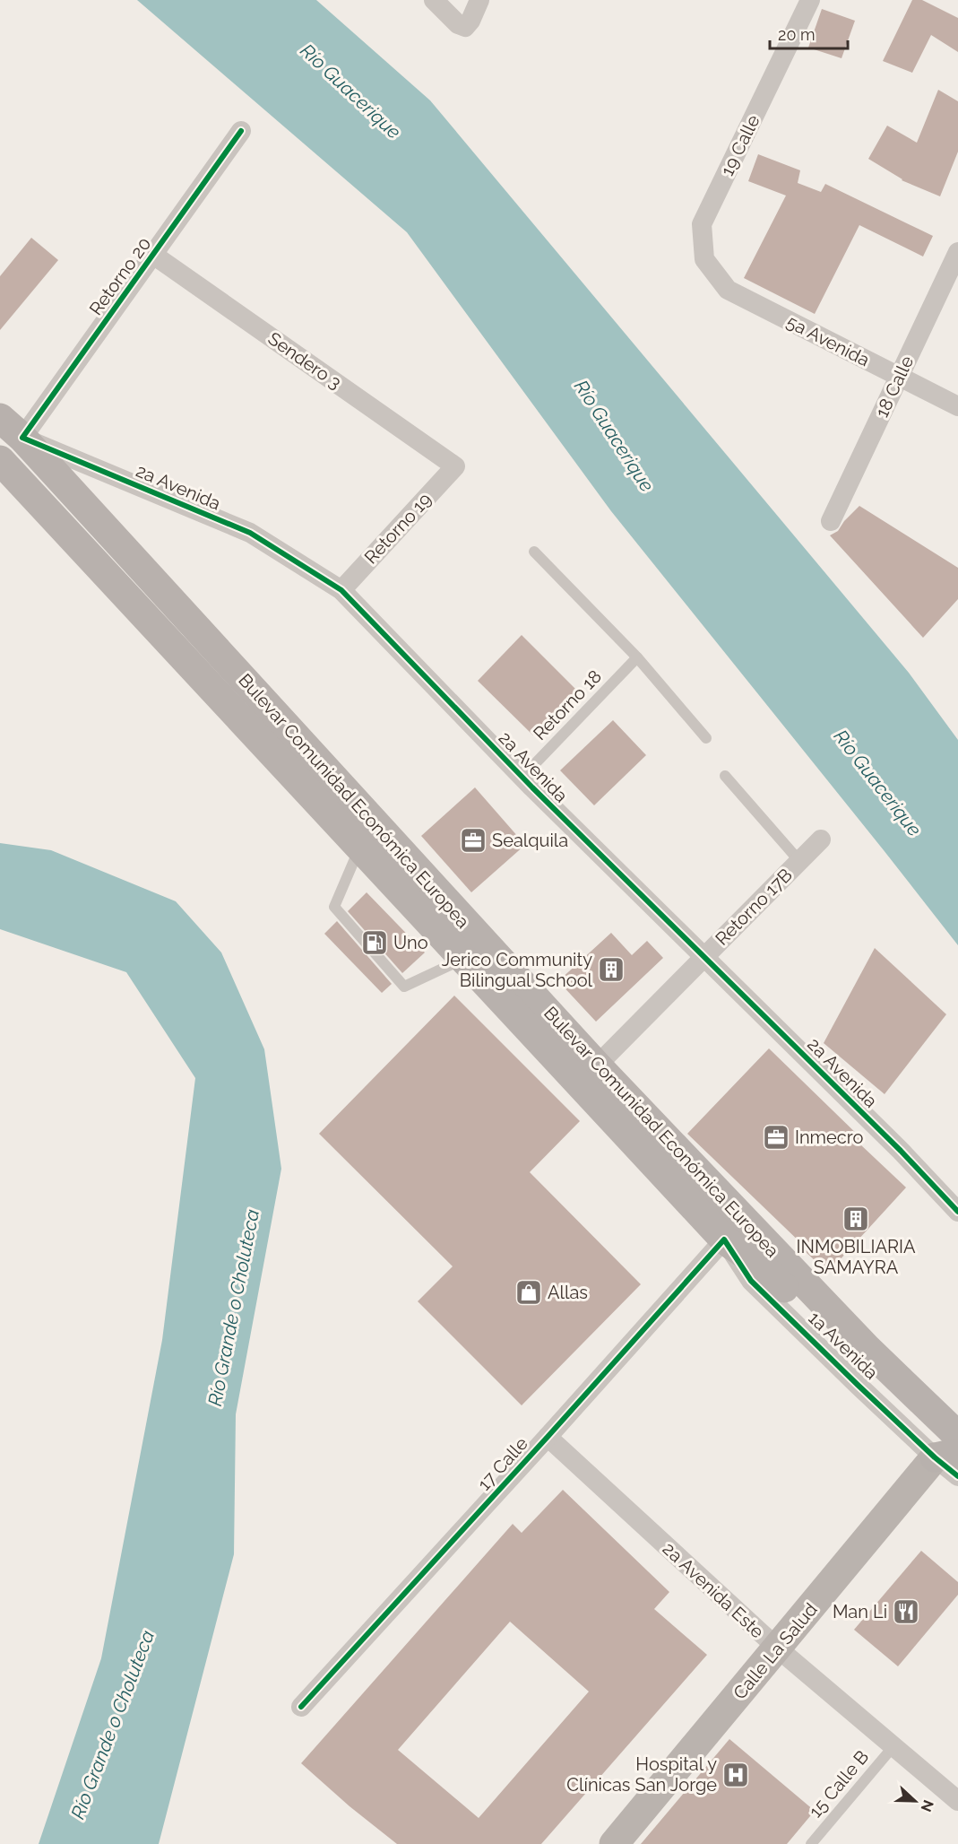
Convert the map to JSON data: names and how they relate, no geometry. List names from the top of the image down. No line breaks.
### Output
{"streets":{"main road":["Bulevar Comunidad Económica Europea","1a Avenida","Calle La Salud"],"street":["19 Calle","Retorno 20","5a Avenida","Sendero 3","18 Calle","2a Avenida","Retorno 19","Retorno 17B","17 Calle","2a Avenida Este"],"lane":["Retorno 18","15 Calle B"]},"crossings":[["19 Calle","5a Avenida"],["Retorno 20","Sendero 3"],["Retorno 20","2a Avenida"],["Retorno 20","Bulevar Comunidad Económica Europea"],["5a Avenida","18 Calle"],["Sendero 3","Retorno 19"],["2a Avenida","Retorno 19"],["2a Avenida","Retorno 18"],["2a Avenida","Bulevar Comunidad Económica Europea"],["2a Avenida","Retorno 17B"],["Bulevar Comunidad Económica Europea","Retorno 17B"],["Bulevar Comunidad Económica Europea","1a Avenida"],["Bulevar Comunidad Económica Europea","17 Calle"],["Bulevar Comunidad Económica Europea","Calle La Salud"],["1a Avenida","17 Calle"],["1a Avenida","Calle La Salud"],["17 Calle","2a Avenida Este"],["2a Avenida Este","Calle La Salud"],["2a Avenida Este","15 Calle B"]],"water":["Río Guacerique","Río Grande o Choluteca"],"places":{"office":["Sealquila","Inmecro"],"fuel station":["Uno"],"building":["Jerico Community Bilingual School","INMOBILIARIA SAMAYRA"],"shop":["Allas"],"restaurant":["Man Li"],"hospital":["Hospital y Clínicas San Jorge"]},"scale_bar":"20 m","north":"right"}
